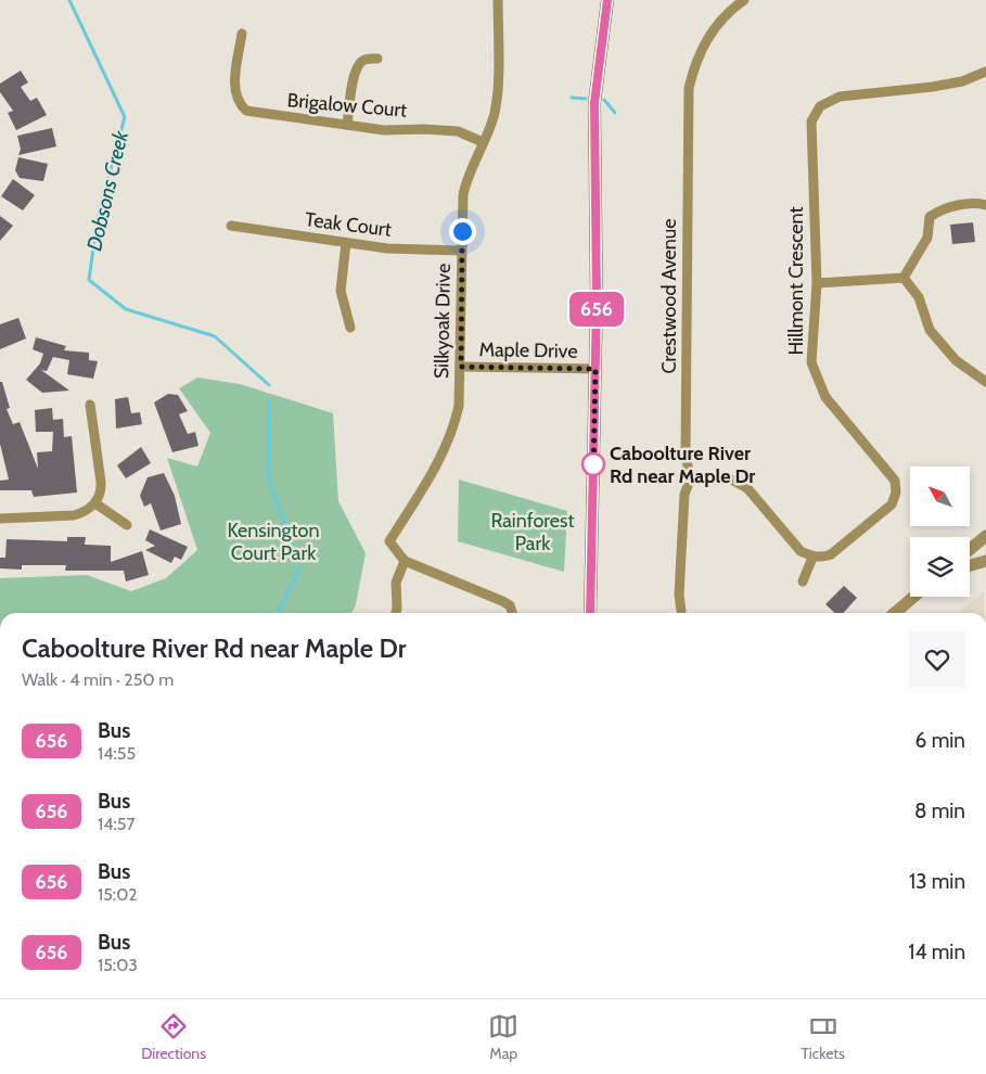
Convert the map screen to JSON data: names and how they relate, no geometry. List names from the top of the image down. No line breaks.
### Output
{"streets":{"street":["Brigalow Court","Teak Court","Hillmont Crescent","Crestwood Avenue","Silkyoak Drive","Maple Drive"]},"crossings":[["Brigalow Court","Silkyoak Drive"],["Teak Court","Silkyoak Drive"],["Silkyoak Drive","Maple Drive"]],"water":["Dobsons Creek"],"parks":["Rainforest Park","Kensington Court Park"],"places":["Caboolture River Rd near Maple Dr"],"lines":["bus line 656"],"north":"top left","page":{"on_map":"656","heading":["Caboolture River Rd near Maple Dr","Walk · 4 min · 250 m"],"list":[{"mark":"656","name":"Bus","note":"14:55","value":"6 min"},{"mark":"656","name":"Bus","note":"14:57","value":"8 min"},{"mark":"656","name":"Bus","note":"15:02","value":"13 min"},{"mark":"656","name":"Bus","note":"15:03","value":"14 min"}],"tabs":["Directions","Map","Tickets"]}}
